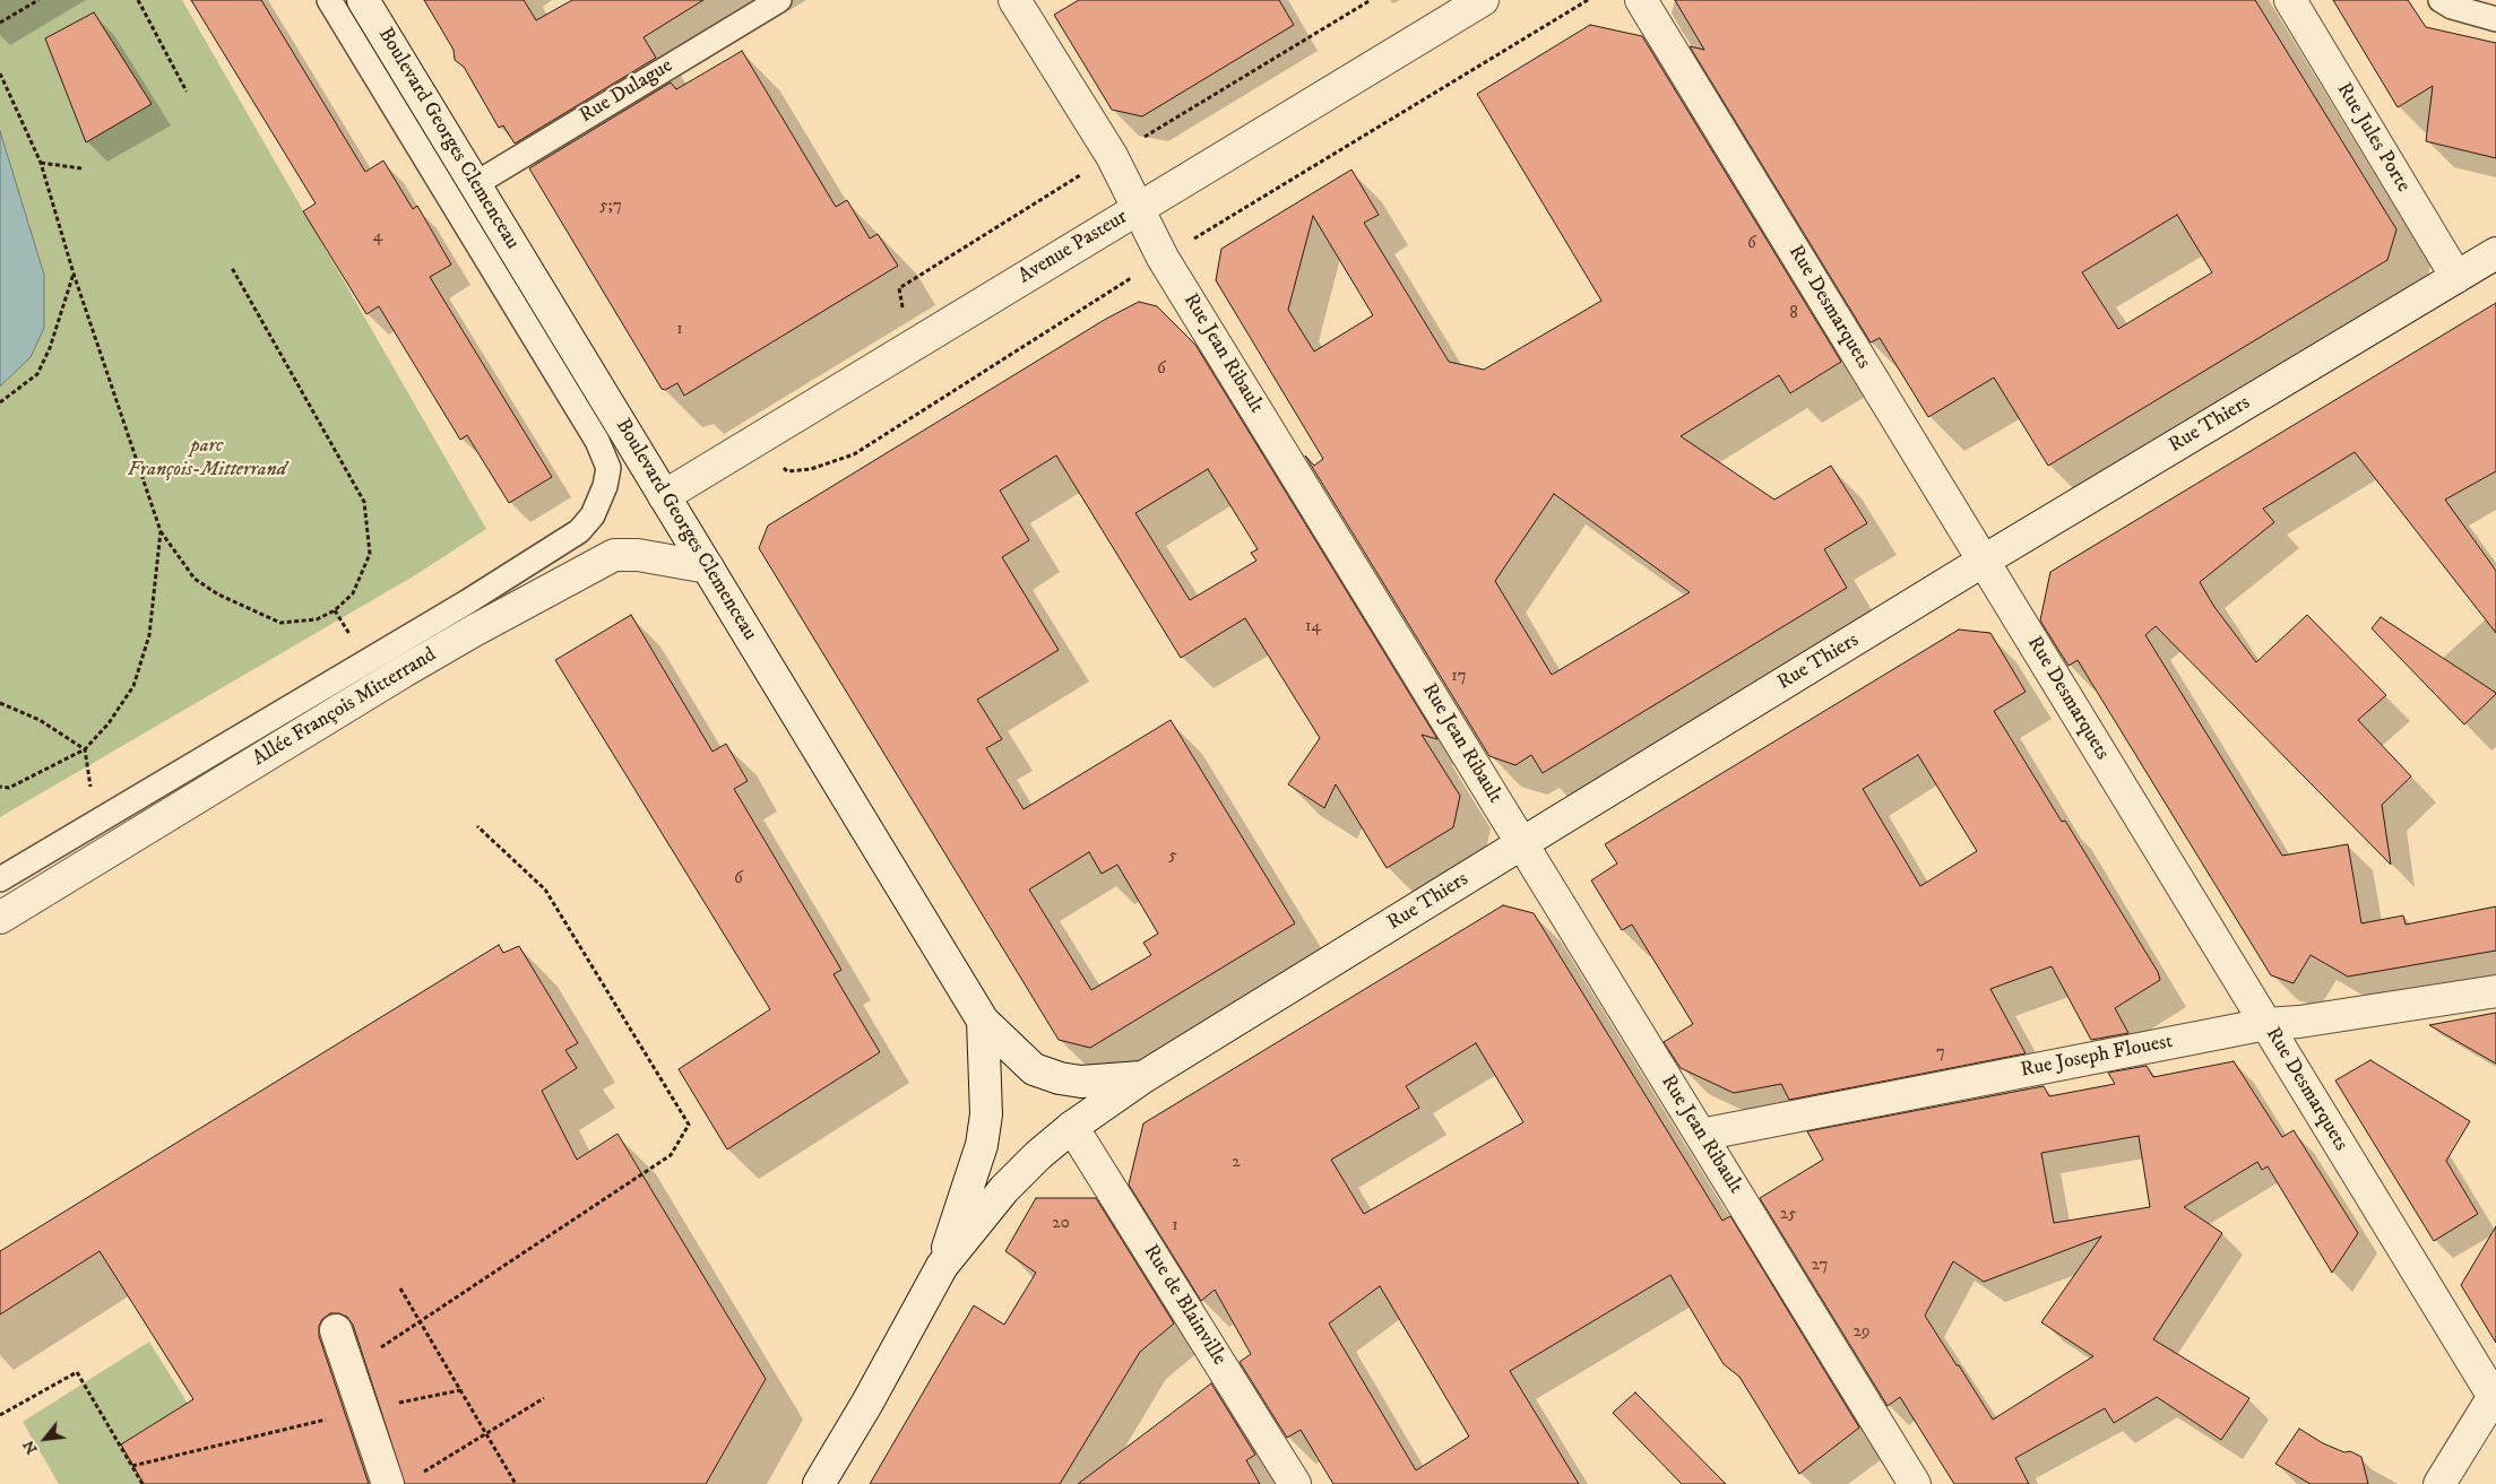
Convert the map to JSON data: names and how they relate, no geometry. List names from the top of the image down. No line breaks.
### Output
{"streets":{"street":["Rue Jules Porte","Boulevard Georges Clemenceau","Avenue Pasteur","Rue Desmarquets","Rue Jean Ribault","Rue Thiers","Allée François Mitterrand","Rue Joseph Flouest","Rue de Blainville"],"lane":["Rue Dulague"]},"crossings":[["Rue Dulague","Boulevard Georges Clemenceau"],["Rue Jules Porte","Rue Thiers"],["Boulevard Georges Clemenceau","Avenue Pasteur"],["Boulevard Georges Clemenceau","Rue Thiers"],["Boulevard Georges Clemenceau","Allée François Mitterrand"],["Avenue Pasteur","Rue Jean Ribault"],["Rue Desmarquets","Rue Thiers"],["Rue Desmarquets","Rue Joseph Flouest"],["Rue Jean Ribault","Rue Thiers"],["Rue Jean Ribault","Rue Joseph Flouest"],["Rue Thiers","Rue de Blainville"]],"parks":["parc François-Mitterrand"],"house_numbers":["5;7","4","6","8","1","6","14","17","5","6","7","2","25","20","1","27","29"],"north":"bottom left"}
